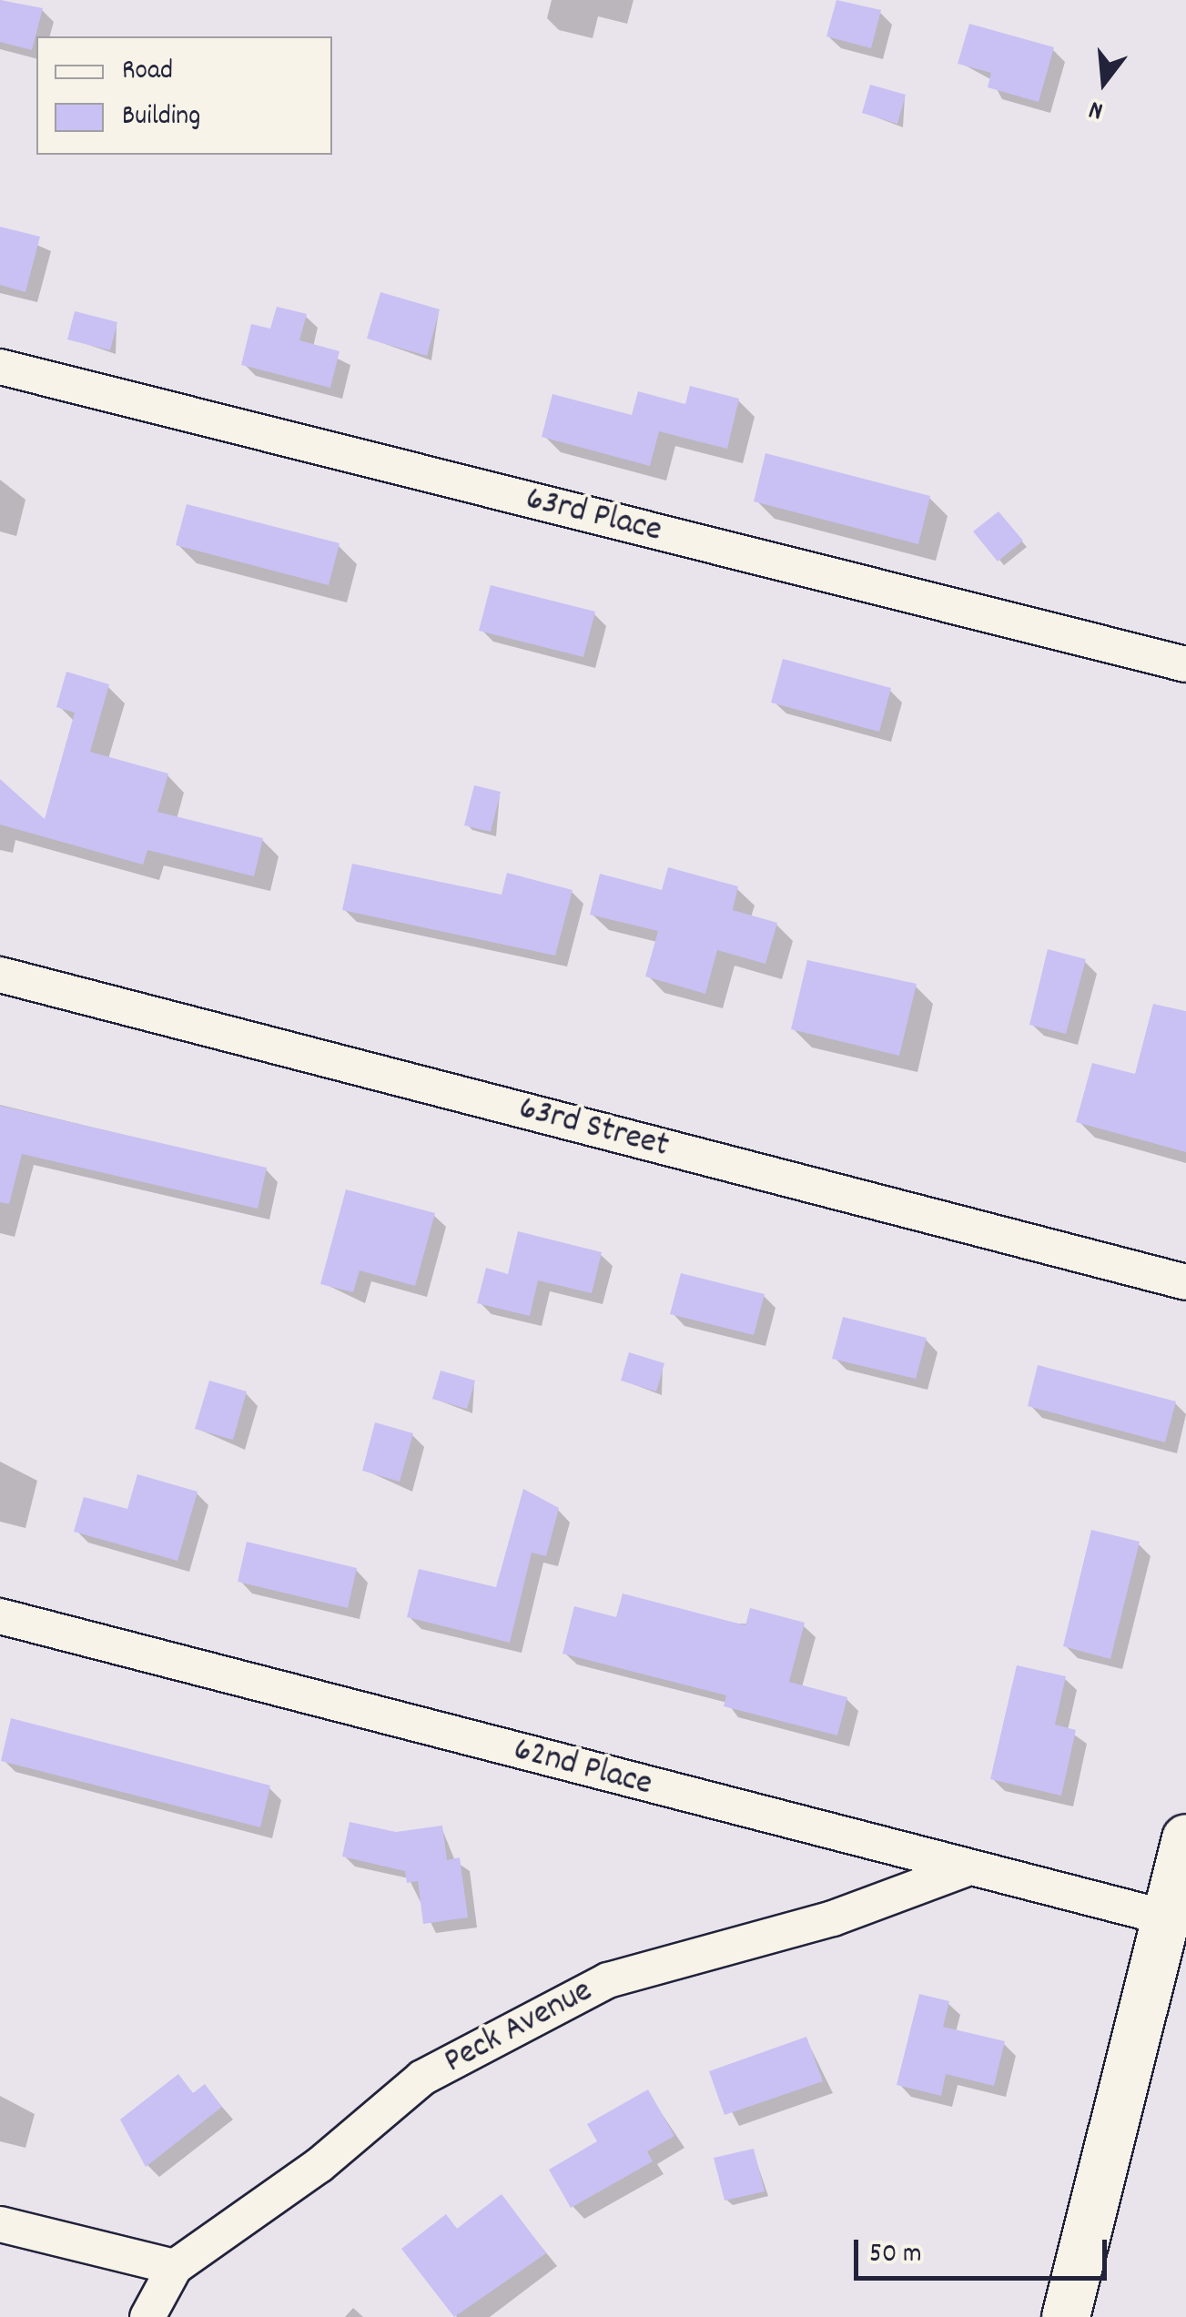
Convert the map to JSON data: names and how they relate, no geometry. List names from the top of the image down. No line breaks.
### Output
{"streets":{"street":["63rd Place","63rd Street","62nd Place","Peck Avenue"]},"crossings":[["62nd Place","Peck Avenue"]],"legend":["Road","Building"],"scale_bar":"50 m","north":"bottom"}
